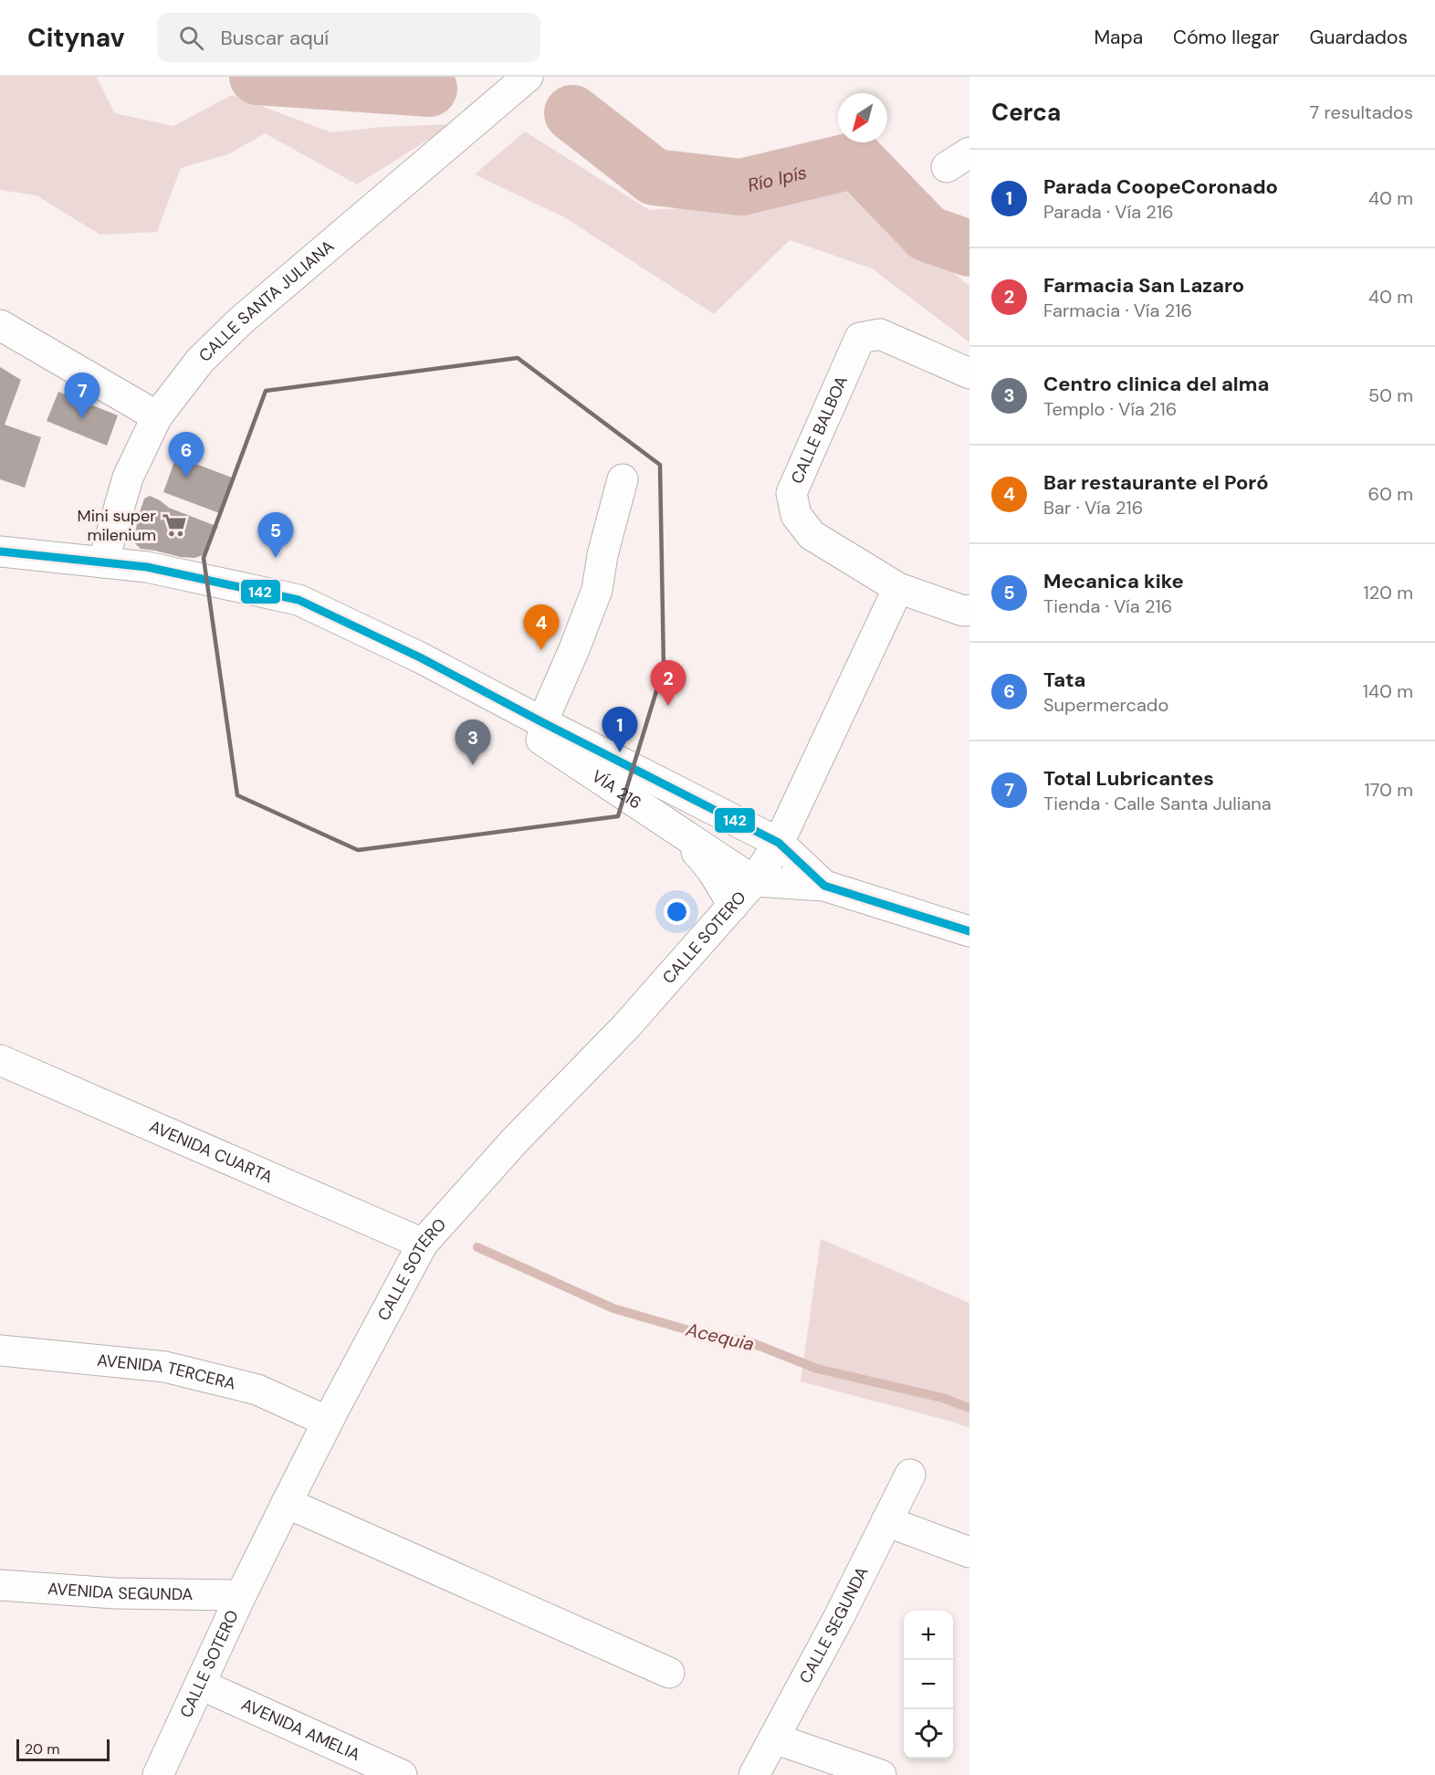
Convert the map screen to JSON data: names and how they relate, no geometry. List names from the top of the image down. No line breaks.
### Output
{"streets":{"street":["CALLE SANTA JULIANA","CALLE BALBOA","VÍA 216","CALLE SOTERO","AVENIDA CUARTA","AVENIDA TERCERA","AVENIDA SEGUNDA","CALLE SEGUNDA","AVENIDA AMELIA"]},"crossings":[["CALLE SANTA JULIANA","VÍA 216"],["VÍA 216","CALLE SOTERO"],["CALLE SOTERO","AVENIDA CUARTA"],["CALLE SOTERO","AVENIDA TERCERA"],["CALLE SOTERO","AVENIDA SEGUNDA"],["CALLE SOTERO","AVENIDA AMELIA"]],"water":["Río Ipís","Acequia"],"places":{"supermarket":["Mini super milenium"]},"lines":["transit line 142"],"scale_bar":"20 m","north":"bottom left","page":{"header":"Citynav","search":"Buscar aquí","nav":["Mapa","Cómo llegar","Guardados"],"heading":["Cerca","7 resultados"],"list":[{"mark":"1","name":"Parada CoopeCoronado","note":"Parada · Vía 216","value":"40 m"},{"mark":"2","name":"Farmacia San Lazaro","note":"Farmacia · Vía 216","value":"40 m"},{"mark":"3","name":"Centro clinica del alma","note":"Templo · Vía 216","value":"50 m"},{"mark":"4","name":"Bar restaurante el Poró","note":"Bar · Vía 216","value":"60 m"},{"mark":"5","name":"Mecanica kike","note":"Tienda · Vía 216","value":"120 m"},{"mark":"6","name":"Tata","note":"Supermercado","value":"140 m"},{"mark":"7","name":"Total Lubricantes","note":"Tienda · Calle Santa Juliana","value":"170 m"}],"pins":["7","6","5","4","2","1","3"],"map_buttons":["+","−"],"scale":"20 m"}}
